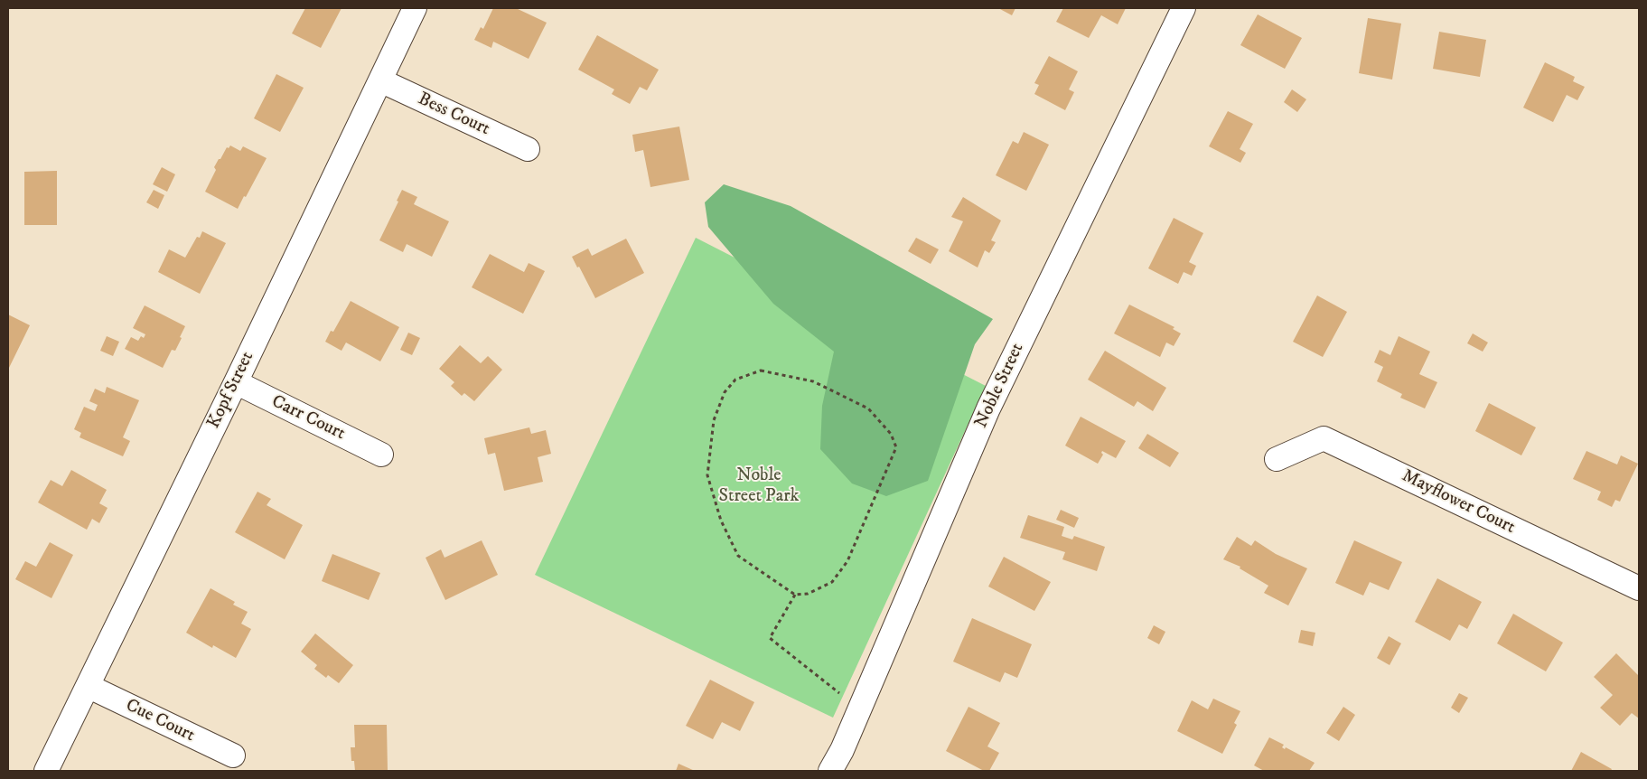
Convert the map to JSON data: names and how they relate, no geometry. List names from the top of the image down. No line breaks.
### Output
{"streets":{"street":["Bess Court","Noble Street","Kopf Street","Carr Court","Mayflower Court","Cue Court"]},"crossings":[["Bess Court","Kopf Street"],["Kopf Street","Carr Court"],["Kopf Street","Cue Court"]],"parks":["Noble Street Park"]}
